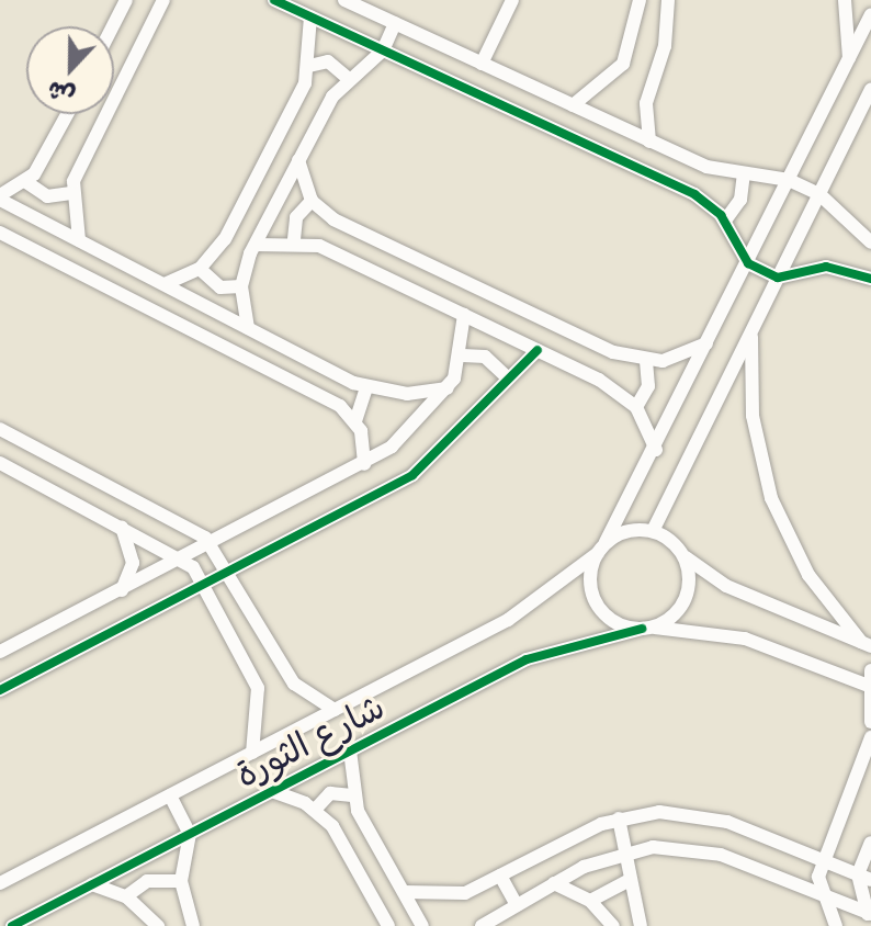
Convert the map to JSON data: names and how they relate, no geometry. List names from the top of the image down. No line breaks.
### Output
{"streets":{"street":["شارع الثورة"]},"north":"bottom"}
